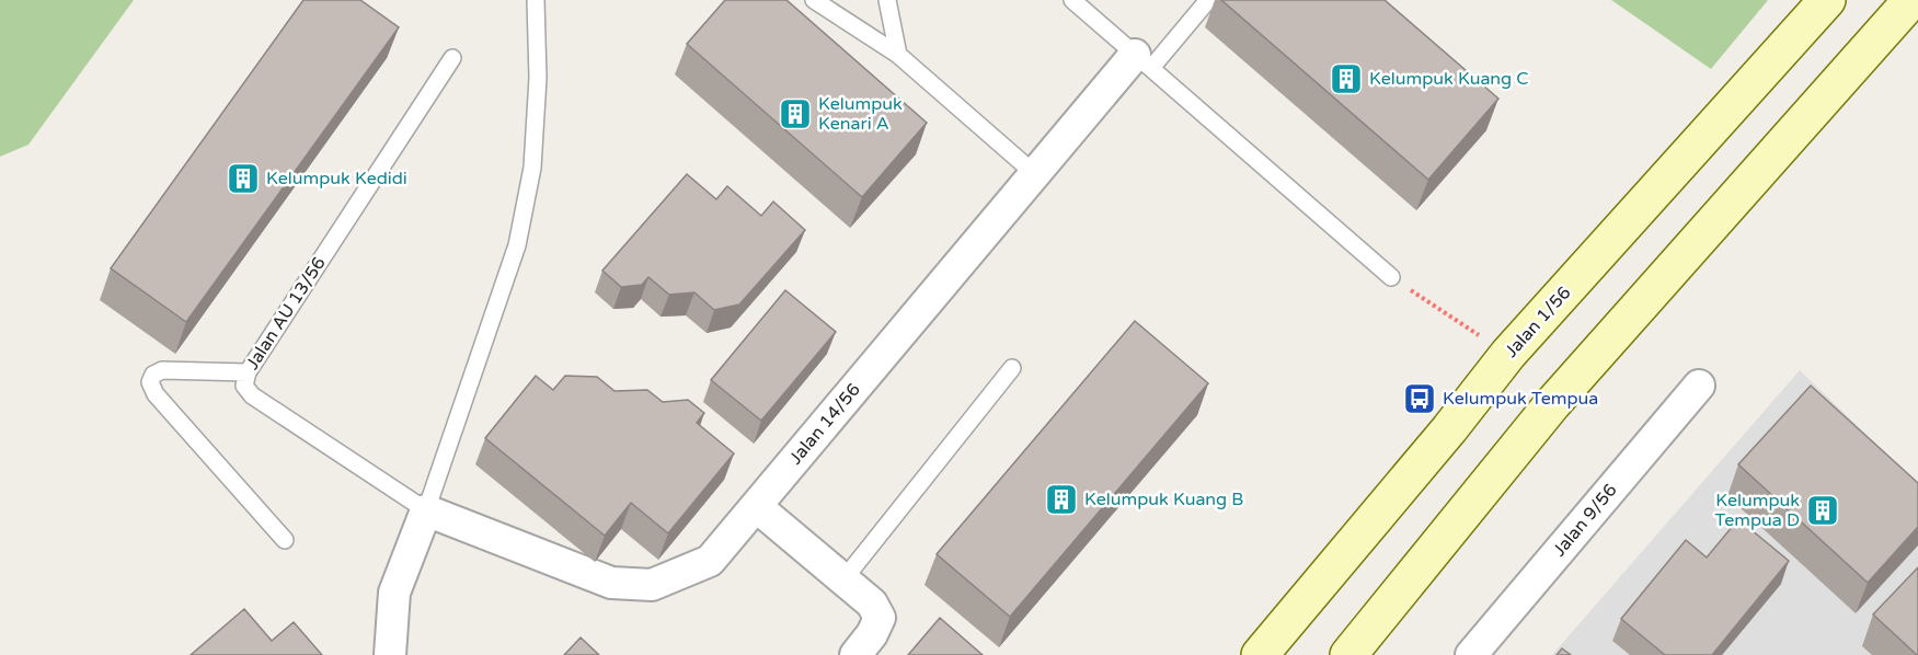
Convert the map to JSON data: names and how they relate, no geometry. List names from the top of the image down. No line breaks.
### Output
{"streets":{"main road":["Jalan 1/56"],"street":["Jalan 14/56","Jalan 9/56"],"lane":["Jalan AU 13/56"]},"crossings":[["Jalan AU 13/56","Jalan 14/56"]],"places":{"building":["Kelumpuk Kuang C","Kelumpuk Kenari A","Kelumpuk Kedidi","Kelumpuk Kuang B","Kelumpuk Tempua D"],"bus stop":["Kelumpuk Tempua"]}}
